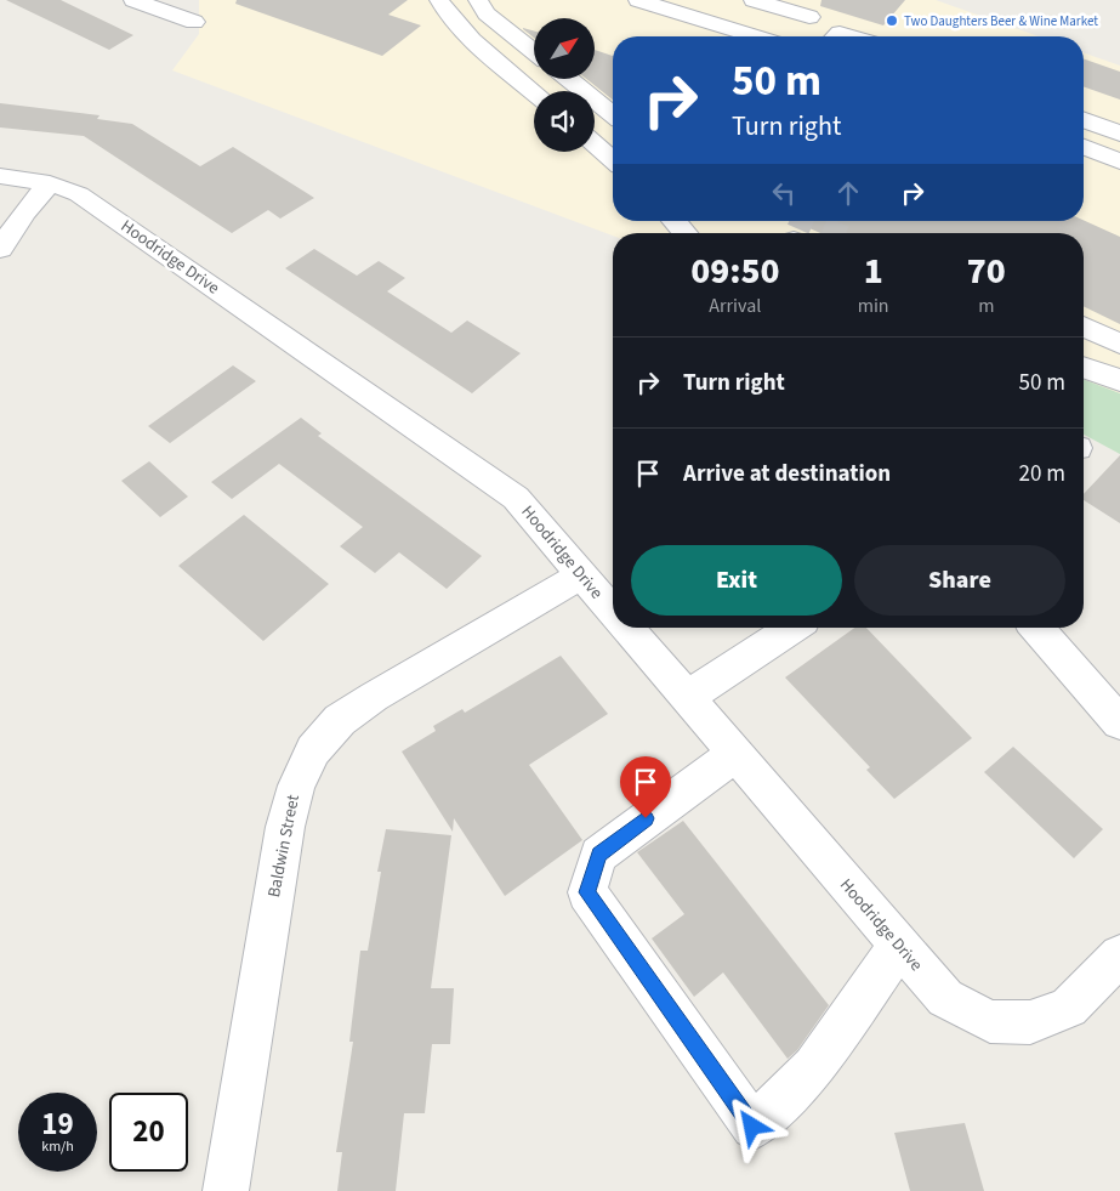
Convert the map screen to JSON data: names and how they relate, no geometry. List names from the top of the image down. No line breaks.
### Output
{"streets":{"street":["Hoodridge Drive","Baldwin Street"]},"crossings":[["Hoodridge Drive","Baldwin Street"]],"places":["Two Daughters Beer & Wine Market"],"north":"top right","page":{"turn":["50 m","Turn right"],"eta":["09:50","Arrival","1","min","70","m"],"list":[{"name":"Turn right","value":"50 m"},{"name":"Arrive at destination","value":"20 m"}],"buttons":["Exit","Share"],"speed":"19 km/h","limit":"20"}}
